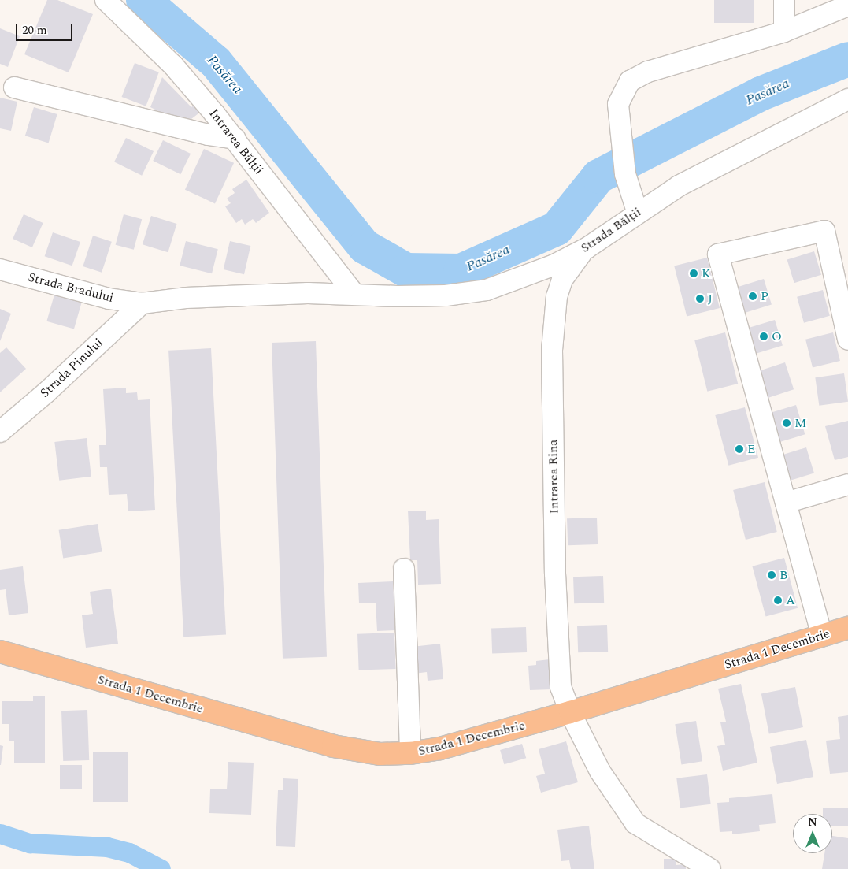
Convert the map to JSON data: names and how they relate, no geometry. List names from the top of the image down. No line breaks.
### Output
{"streets":{"main road":["Strada 1 Decembrie"],"street":["Intrarea Bălții","Strada Bălții","Strada Bradului","Strada Pinului","Intrarea Rina"]},"crossings":[["Intrarea Bălții","Strada Bălții"],["Strada Bălții","Strada Bradului"],["Strada Bălții","Strada Pinului"],["Strada Bălții","Intrarea Rina"],["Strada Bradului","Strada Pinului"],["Intrarea Rina","Strada 1 Decembrie"]],"water":["Pasărea"],"places":["K","P","J","O","M","E","B","A"],"scale_bar":"20 m","north":"top"}
